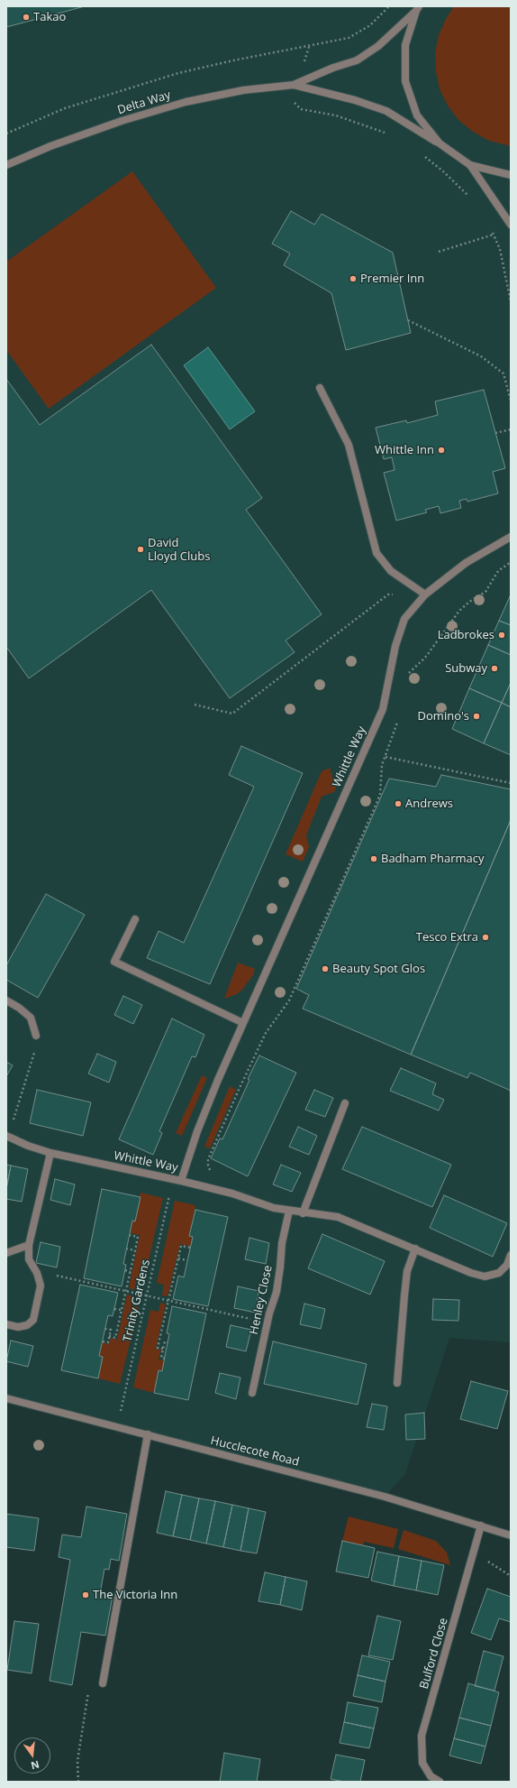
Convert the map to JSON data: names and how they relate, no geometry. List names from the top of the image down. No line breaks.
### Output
{"streets":{"street":["Delta Way","Whittle Way","Henley Close","Hucclecote Road","Bulford Close"],"path":["Trinity Gardens"]},"crossings":[["Whittle Way","Trinity Gardens"],["Trinity Gardens","Hucclecote Road"],["Hucclecote Road","Bulford Close"]],"places":["Takao","Premier Inn","Whittle Inn","David Lloyd Clubs","Ladbrokes","Subway","Domino's","Andrews","Badham Pharmacy","Tesco Extra","Beauty Spot Glos","The Victoria Inn"],"north":"bottom"}
